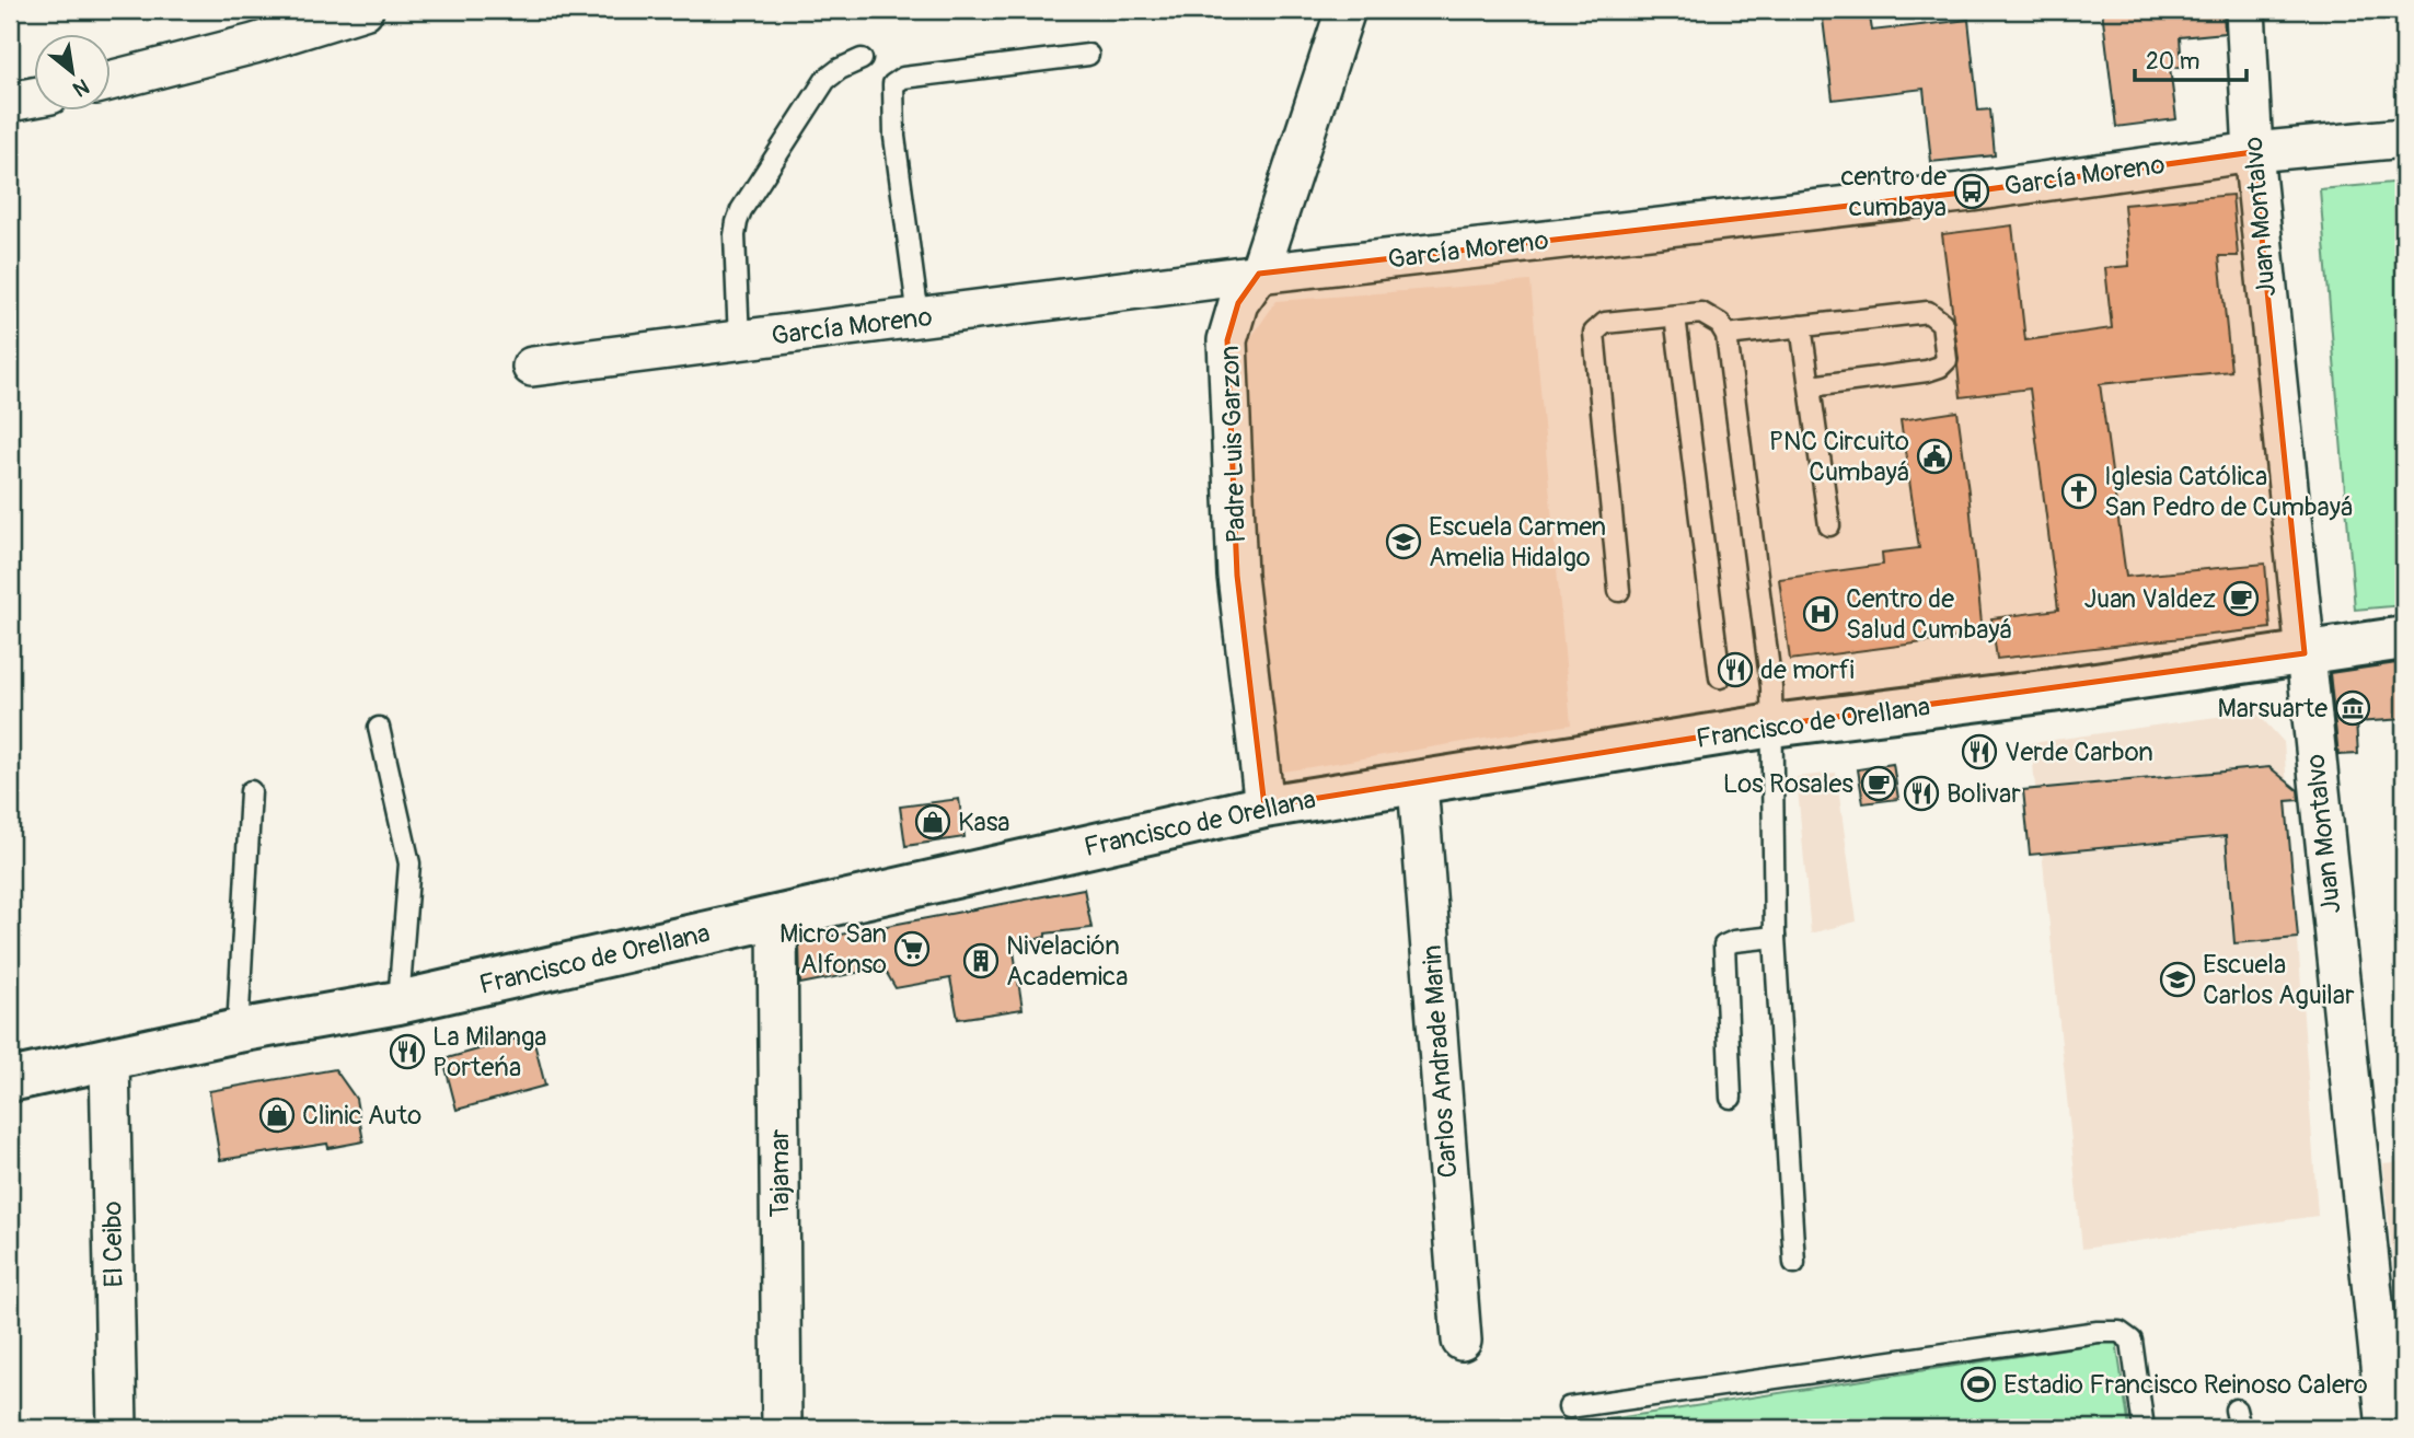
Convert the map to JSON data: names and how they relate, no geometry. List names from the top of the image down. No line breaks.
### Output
{"streets":{"street":["García Moreno","Juan Montalvo","Padre Luis Garzon","Francisco de Orellana","Carlos Andrade Marin","Tajamar","El Ceibo"]},"crossings":[["García Moreno","Juan Montalvo"],["García Moreno","Padre Luis Garzon"],["Juan Montalvo","Francisco de Orellana"],["Padre Luis Garzon","Francisco de Orellana"],["Francisco de Orellana","Carlos Andrade Marin"],["Francisco de Orellana","Tajamar"],["Francisco de Orellana","El Ceibo"]],"places":{"bus stop":["centro de cumbaya"],"public building":["PNC Circuito Cumbayá"],"church":["Iglesia Católica San Pedro de Cumbayá"],"school or university":["Escuela Carmen Amelia Hidalgo","Escuela Carlos Aguilar"],"cafe":["Juan Valdez","Los Rosales"],"hospital":["Centro de Salud Cumbayá"],"restaurant":["de morfi","Verde Carbon","Bolivar","La Milanga Porteńa"],"museum":["Marsuarte"],"shop":["Kasa","Clinic Auto"],"supermarket":["Micro San Alfonso"],"building":["Nivelación Academica"],"sports":["Estadio Francisco Reinoso Calero"]},"scale_bar":"20 m","north":"bottom right"}
